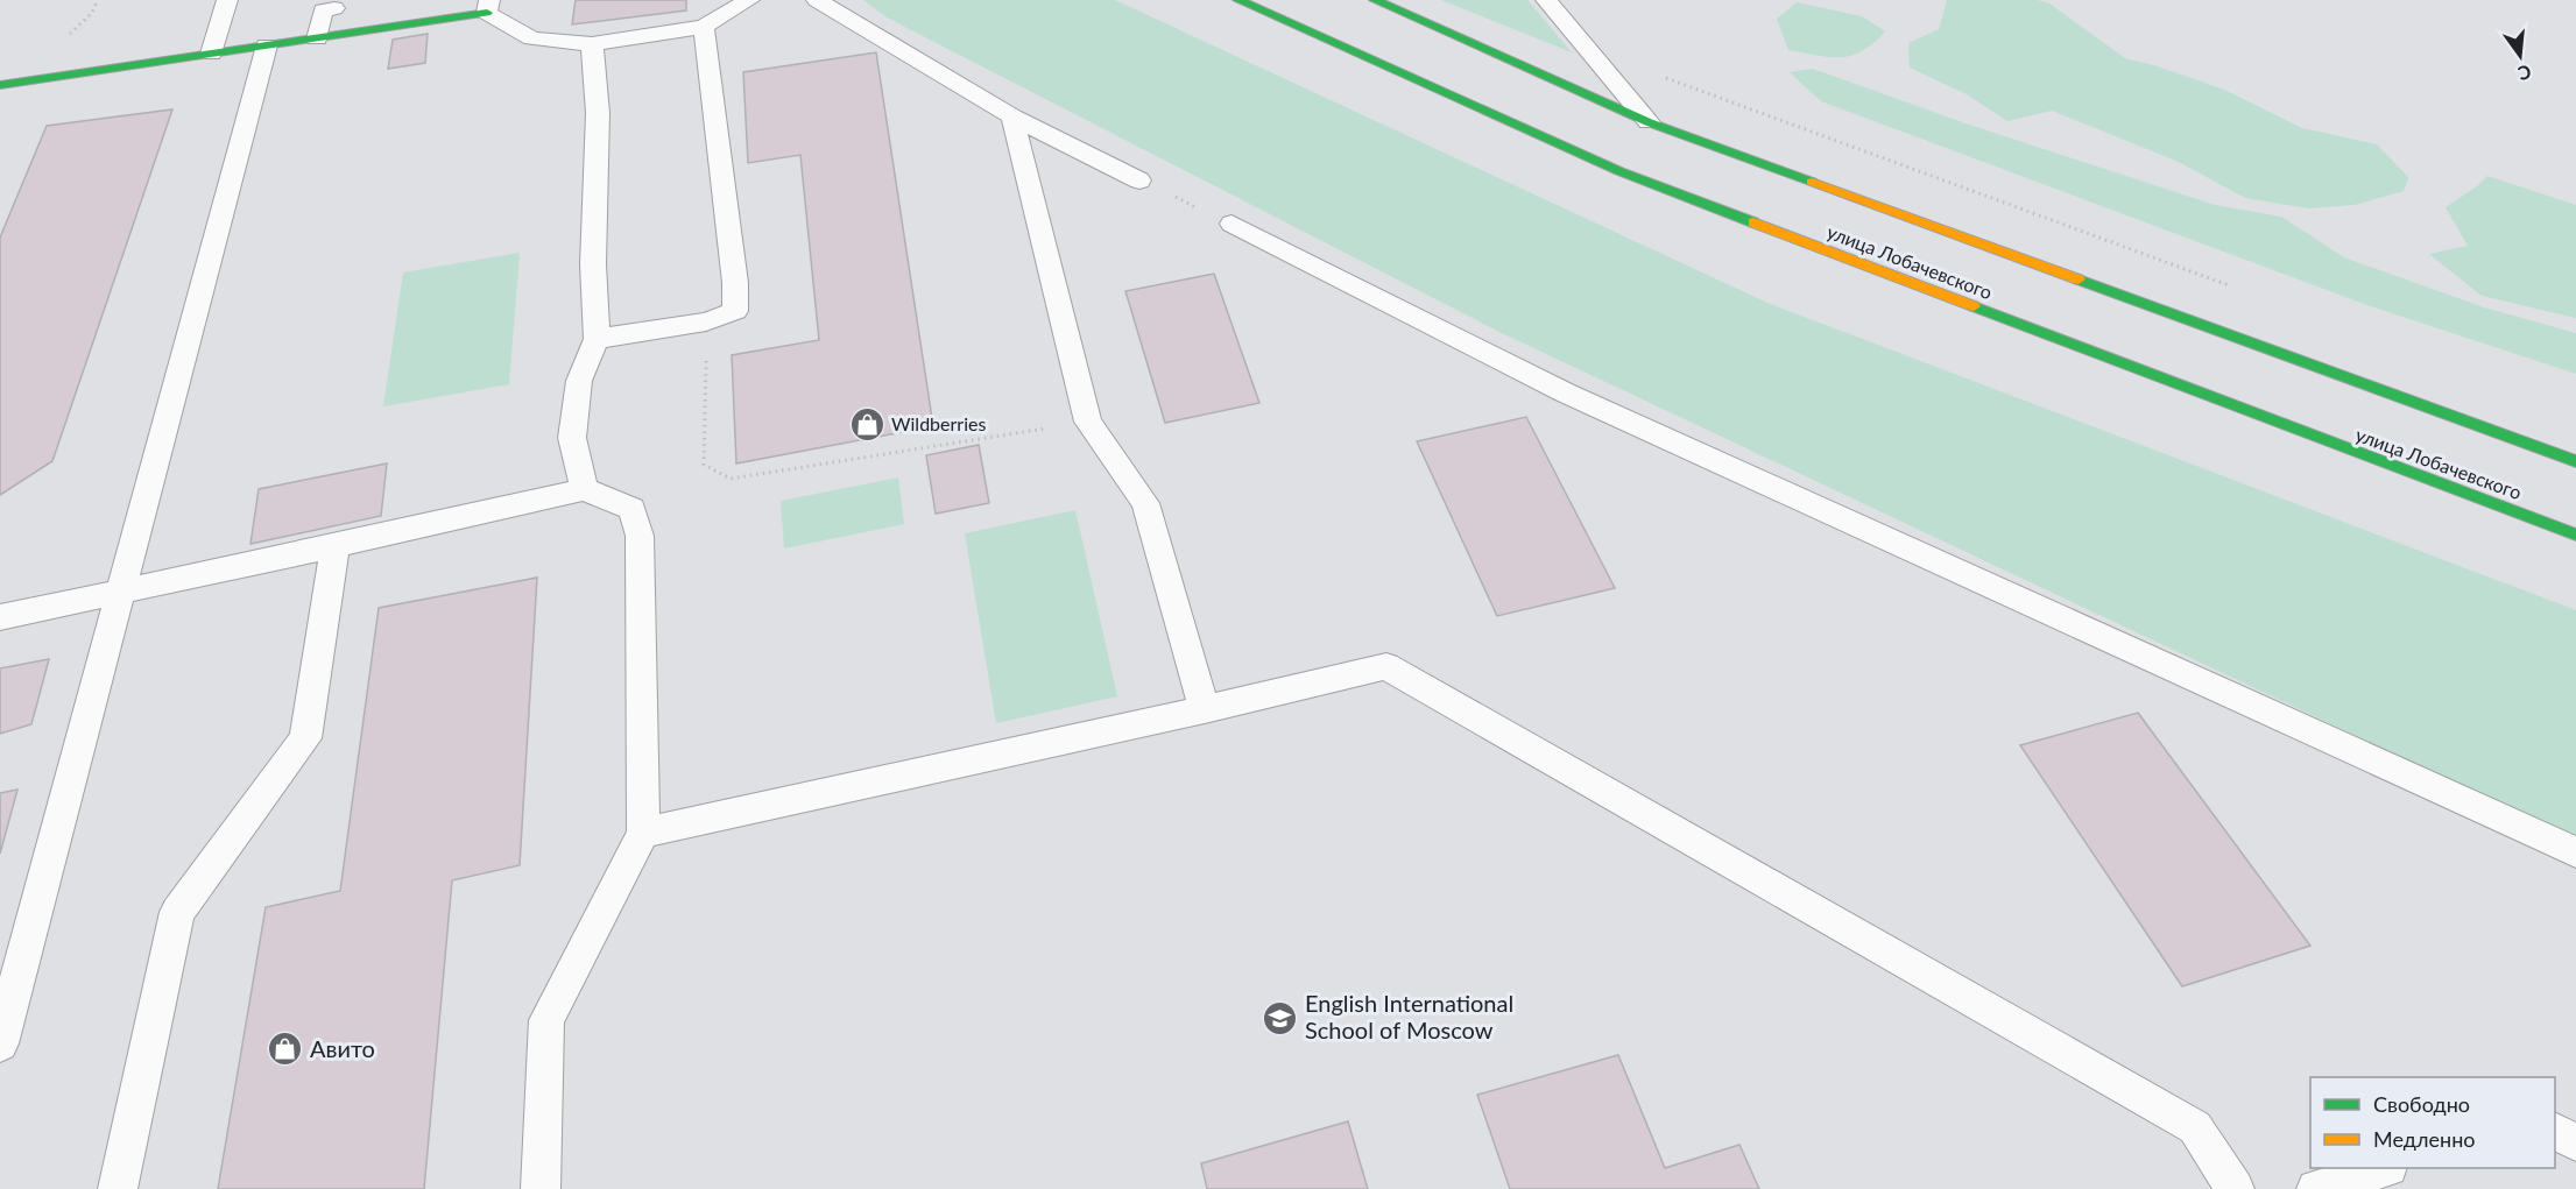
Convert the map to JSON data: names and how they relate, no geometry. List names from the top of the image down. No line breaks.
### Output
{"streets":{"main road":["улица Лобачевского"]},"places":{"shop":["Wildberries","Авито"],"school or university":["English International School of Moscow"]},"legend":["Свободно","Медленно"],"north":"bottom"}
